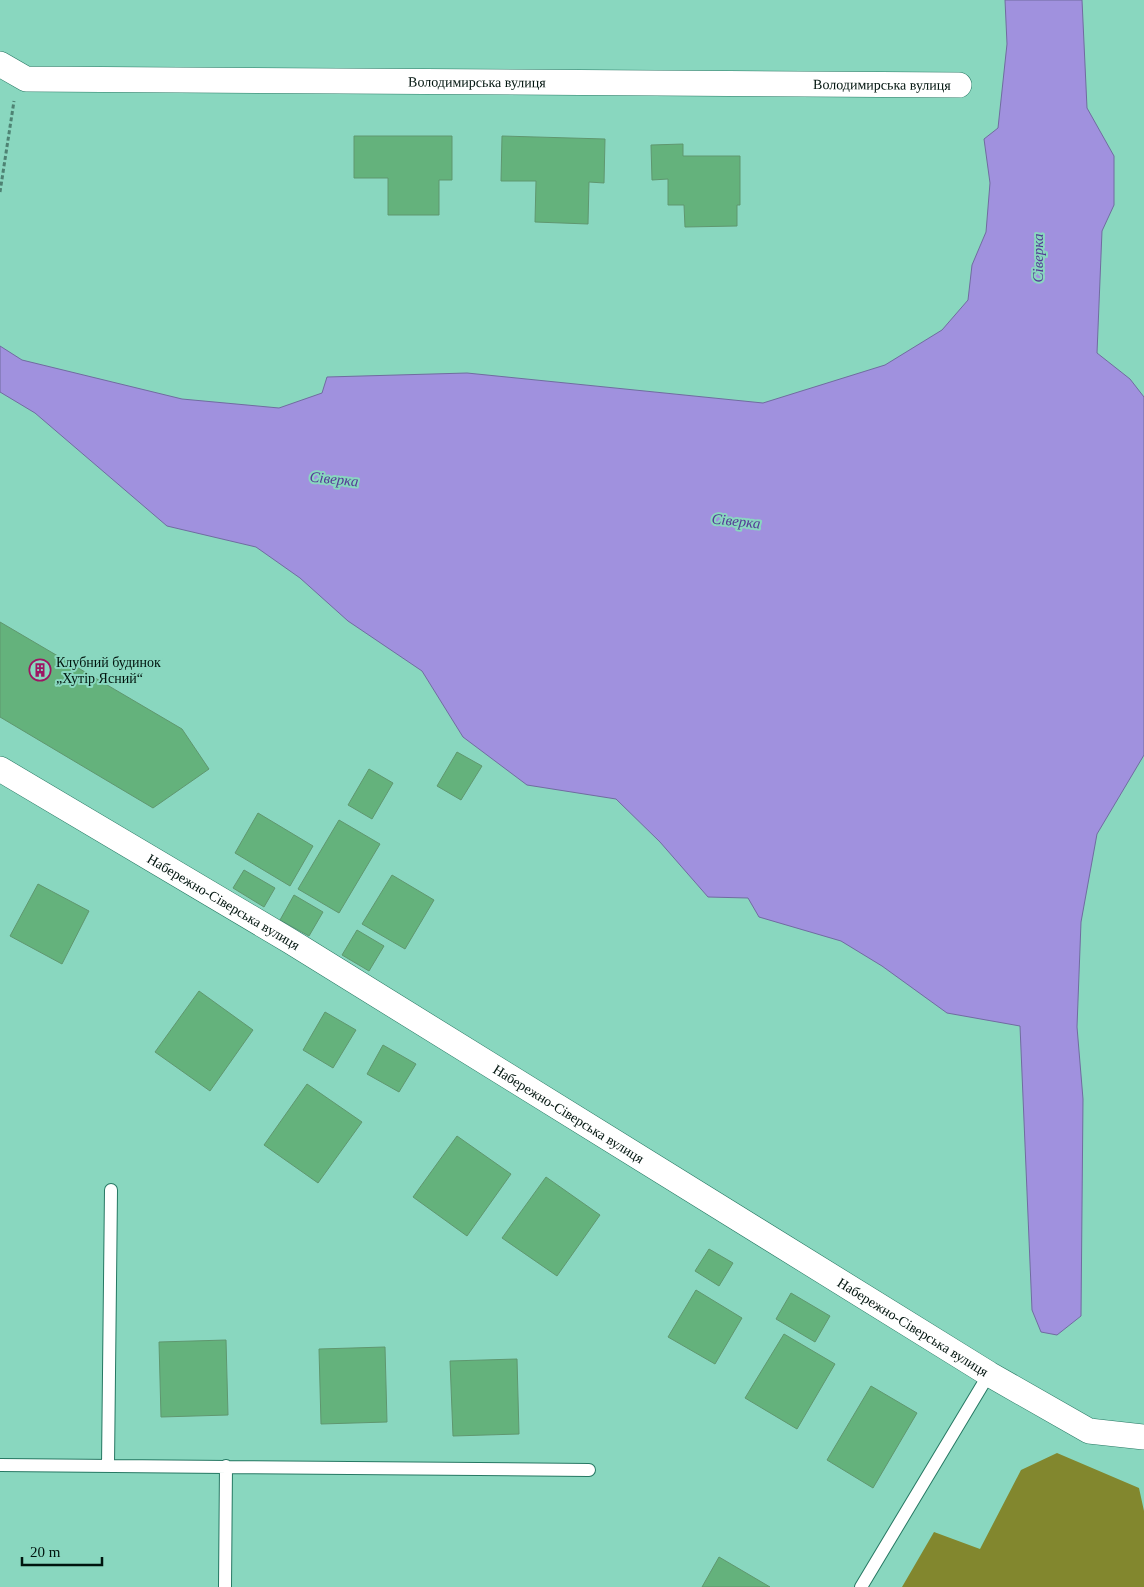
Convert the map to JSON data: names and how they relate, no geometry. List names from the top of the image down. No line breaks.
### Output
{"streets":{"street":["Володимирська вулиця","Набережно-Сіверська вулиця"]},"water":["Сіверка"],"places":{"building":["Клубний будинок „Хутір Ясний“"]},"scale_bar":"20 m"}
